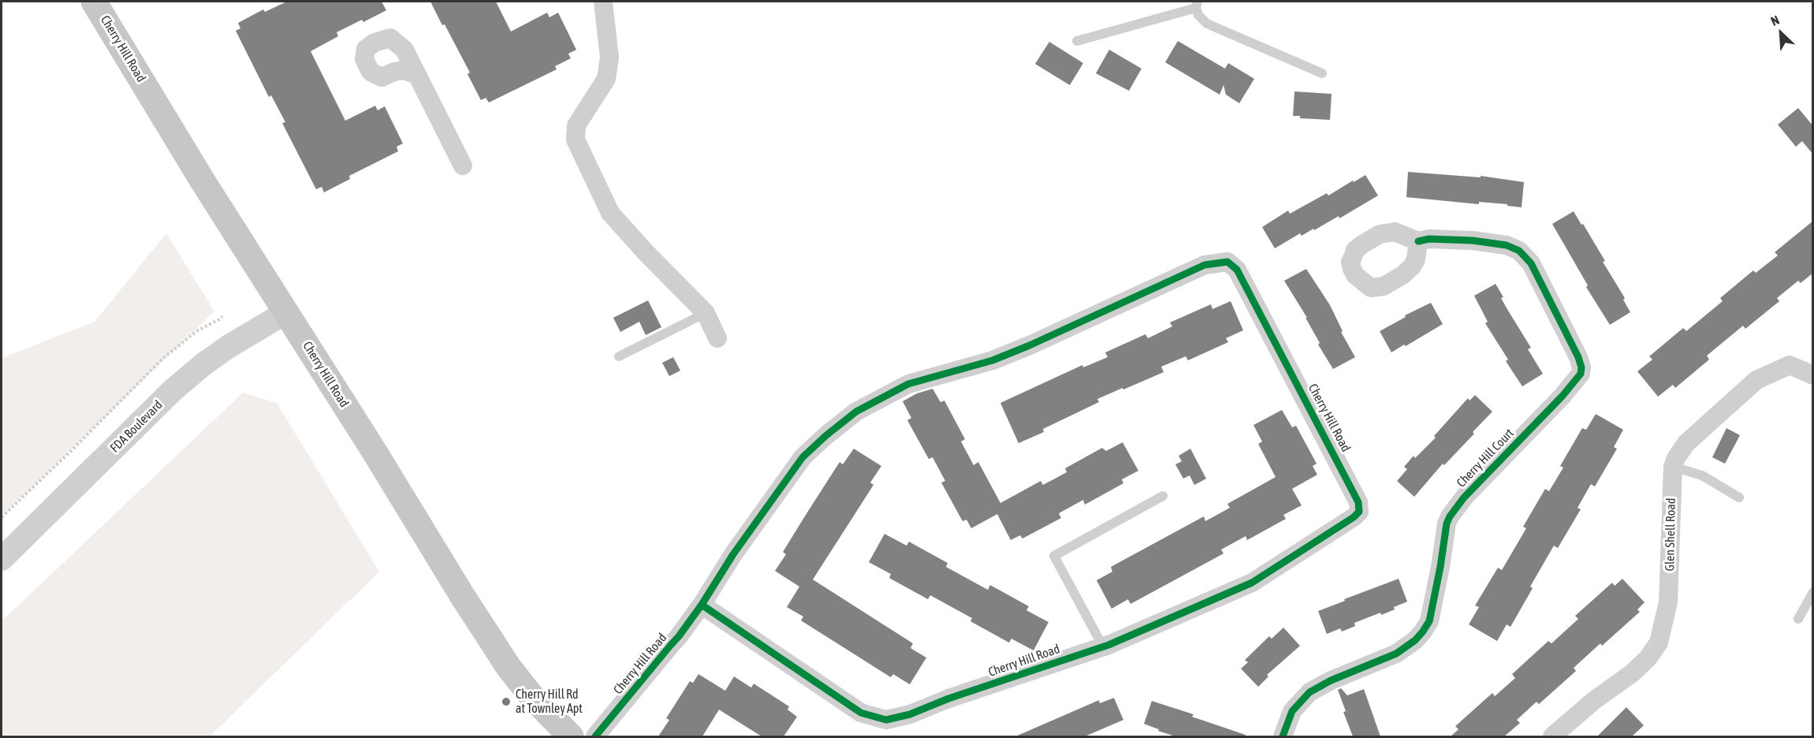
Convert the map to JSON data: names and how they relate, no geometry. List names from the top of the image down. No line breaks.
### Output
{"streets":{"main road":["Cherry Hill Road"],"street":["FDA Boulevard","Cherry Hill Court","Glen Shell Road"]},"crossings":[["Cherry Hill Road","FDA Boulevard"]],"places":["Cherry Hill Rd at Townley Apt"],"north":"top left"}
